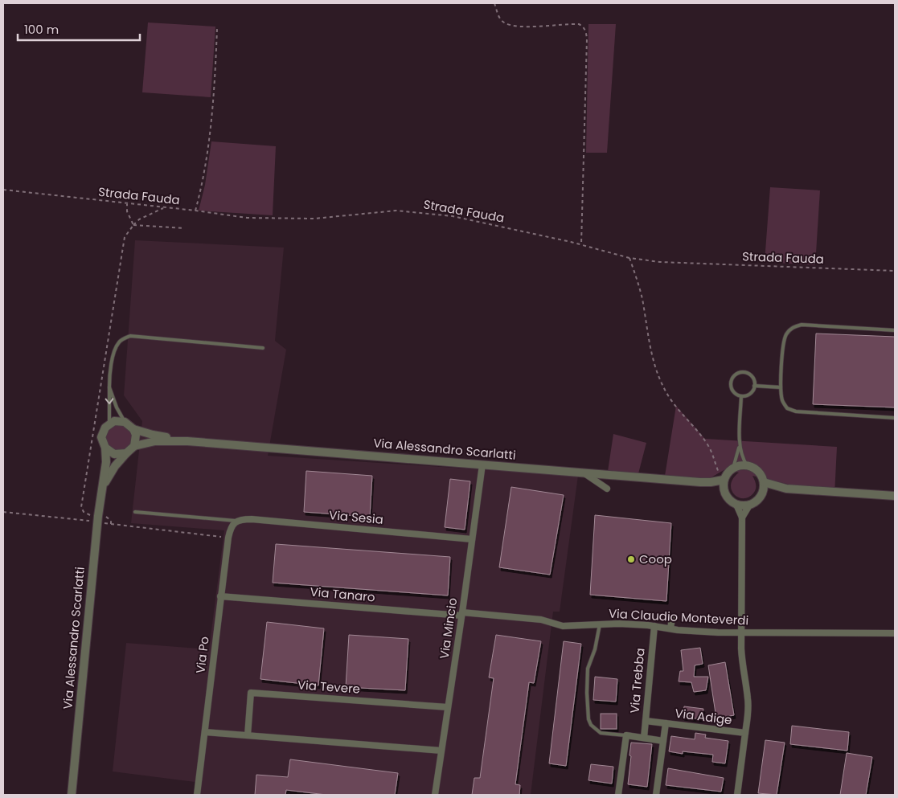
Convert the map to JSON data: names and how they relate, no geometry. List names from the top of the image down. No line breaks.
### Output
{"streets":{"street":["Via Alessandro Scarlatti","Via Sesia","Via Tanaro","Via Claudio Monteverdi","Via Mincio","Via Po","Via Trebba","Via Tevere","Via Adige"],"path":["Strada Fauda"]},"crossings":[["Via Alessandro Scarlatti","Via Mincio"],["Via Sesia","Via Mincio"],["Via Sesia","Via Po"],["Via Tanaro","Via Claudio Monteverdi"],["Via Tanaro","Via Mincio"],["Via Tanaro","Via Po"],["Via Claudio Monteverdi","Via Mincio"],["Via Claudio Monteverdi","Via Trebba"],["Via Mincio","Via Tevere"],["Via Trebba","Via Adige"]],"places":["Coop"],"scale_bar":"100 m"}
